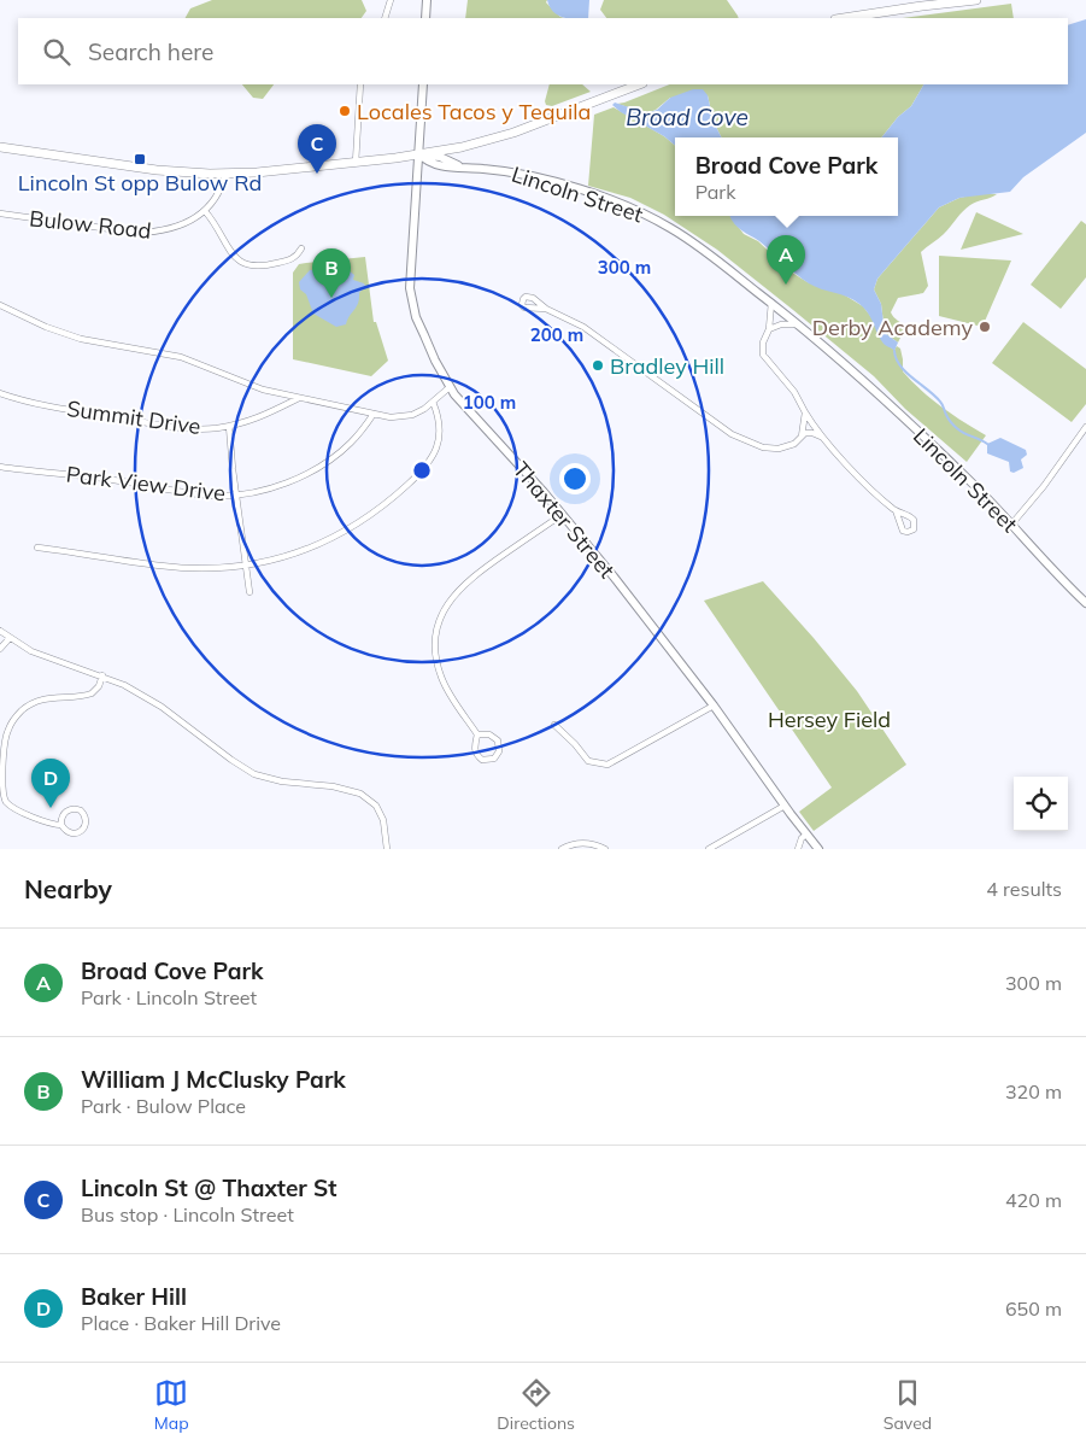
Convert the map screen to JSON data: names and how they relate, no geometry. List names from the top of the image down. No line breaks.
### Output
{"streets":{"street":["Lincoln Street","Bulow Road","Summit Drive","Park View Drive","Thaxter Street"]},"crossings":[["Lincoln Street","Thaxter Street"]],"water":["Broad Cove"],"parks":["Hersey Field"],"places":{"other":["Locales Tacos y Tequila","Derby Academy","Bradley Hill"],"transit":["Lincoln St opp Bulow Rd"]},"page":{"search":"Search here","pins":["C","A","B","D"],"popup":["Broad Cove Park","Park"],"heading":["Nearby","4 results"],"list":[{"mark":"A","name":"Broad Cove Park","note":"Park · Lincoln Street","value":"300 m"},{"mark":"B","name":"William J McClusky Park","note":"Park · Bulow Place","value":"320 m"},{"mark":"C","name":"Lincoln St @ Thaxter St","note":"Bus stop · Lincoln Street","value":"420 m"},{"mark":"D","name":"Baker Hill","note":"Place · Baker Hill Drive","value":"650 m"}],"nav":["Map","Directions","Saved"]},"rings":["300 m","200 m","100 m"]}
